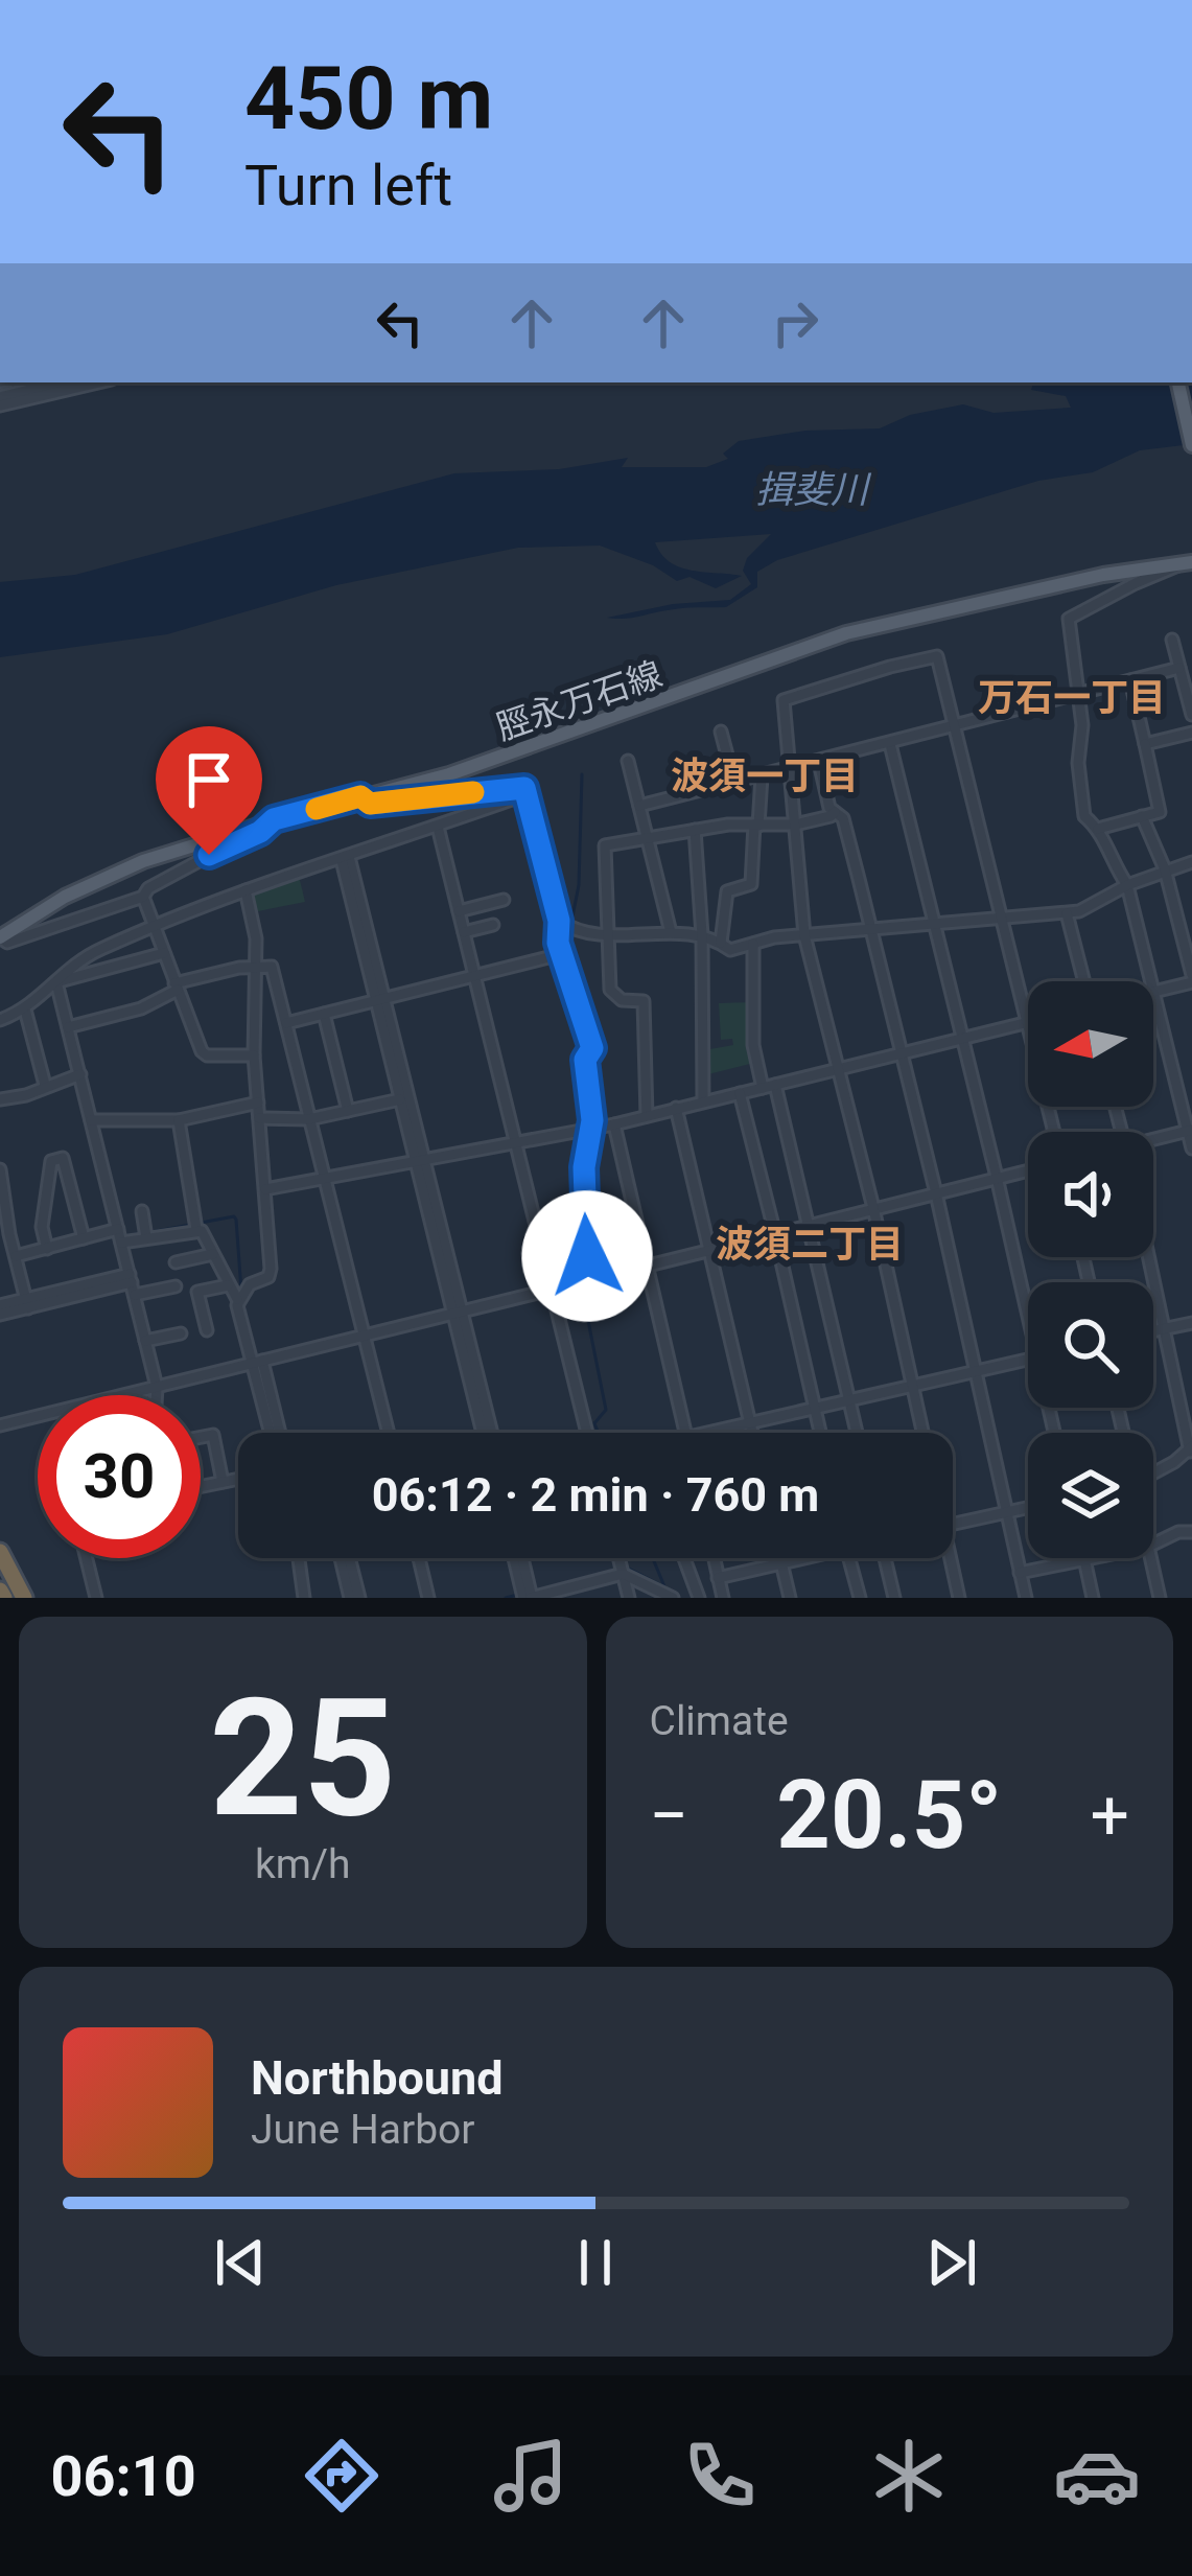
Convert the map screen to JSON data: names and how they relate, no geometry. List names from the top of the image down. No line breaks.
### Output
{"streets":{"main road":["脛永万石線"]},"districts":["万石一丁目","波須一丁目","波須二丁目"],"water":["揖斐川"],"north":"left","page":{"turn":["450 m","Turn left"],"limit":"30","trip":"06:12 · 2 min · 760 m","tile":[["25","km/h"],"Climate"],"heat":["−","20.5°","+"],"song":["Northbound","June Harbor"],"tabs":"06:10"}}
